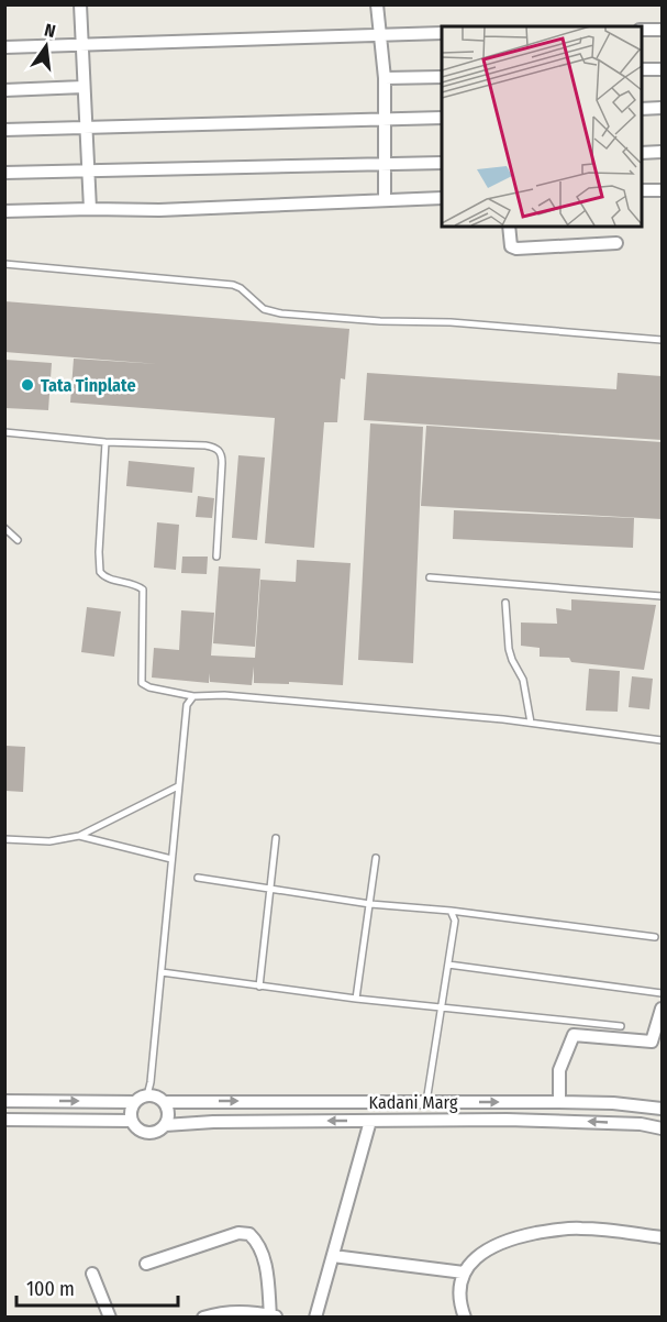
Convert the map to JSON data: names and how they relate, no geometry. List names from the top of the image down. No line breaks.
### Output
{"streets":{"street":["Kadani Marg"]},"places":["Tata Tinplate"],"scale_bar":"100 m","north":"top"}
